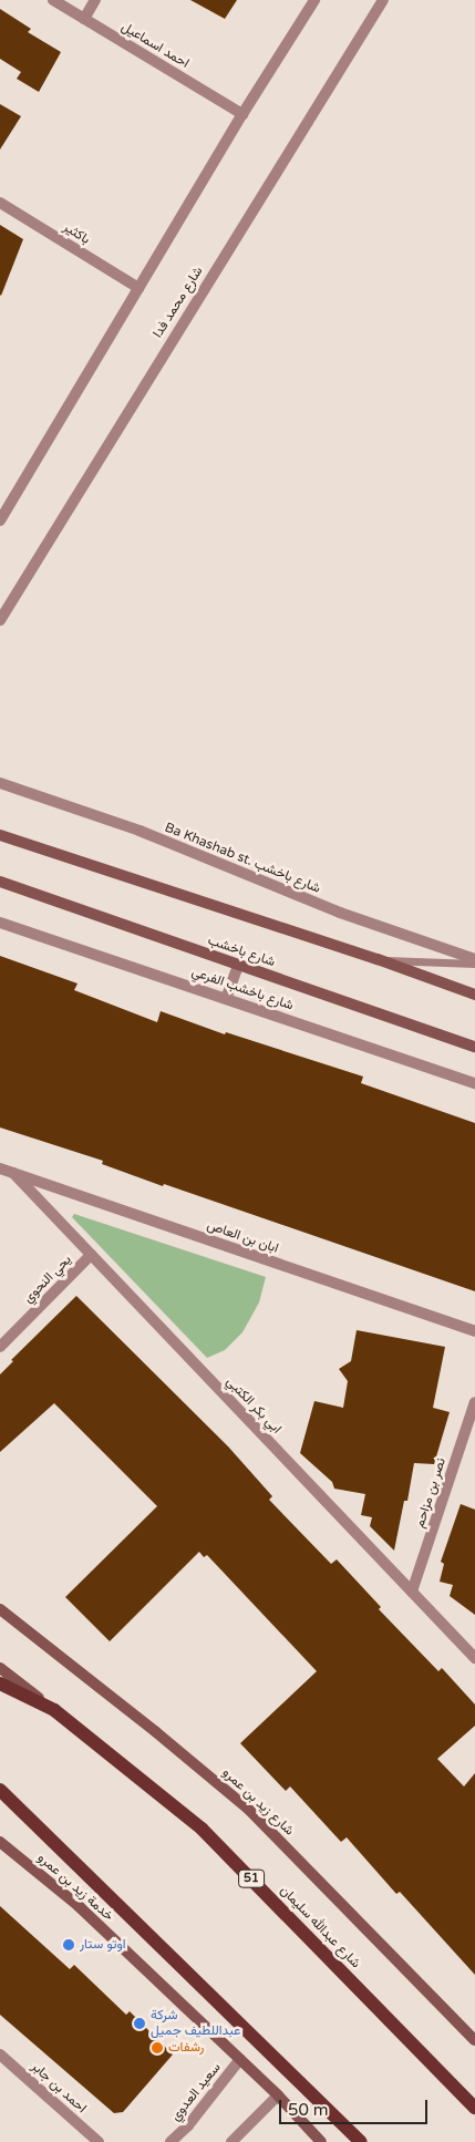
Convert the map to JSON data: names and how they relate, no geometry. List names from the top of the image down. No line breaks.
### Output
{"streets":{"main road":["شارع باخشب","شارع زيد بن عمرو","51","خدمة زيد بن عمرو","شارع عبدالله سليمان"],"street":["احمد اسماعيل","باكثير","شارع محمد فدا","Ba Khashab st. شارع باخشب","شارع باخشب الفرعي","ابان بن العاص","يحي النحوي","ابي بكر الكتبي","نصر بن مزاحم","احمد بن جابر","سعيد العدوي"]},"crossings":[["ابان بن العاص","ابي بكر الكتبي"],["يحي النحوي","ابي بكر الكتبي"],["ابي بكر الكتبي","نصر بن مزاحم"],["خدمة زيد بن عمرو","سعيد العدوي"]],"places":["اوتو ستار","شركة عبداللطيف جميل","رشفات"],"scale_bar":"50 m"}
